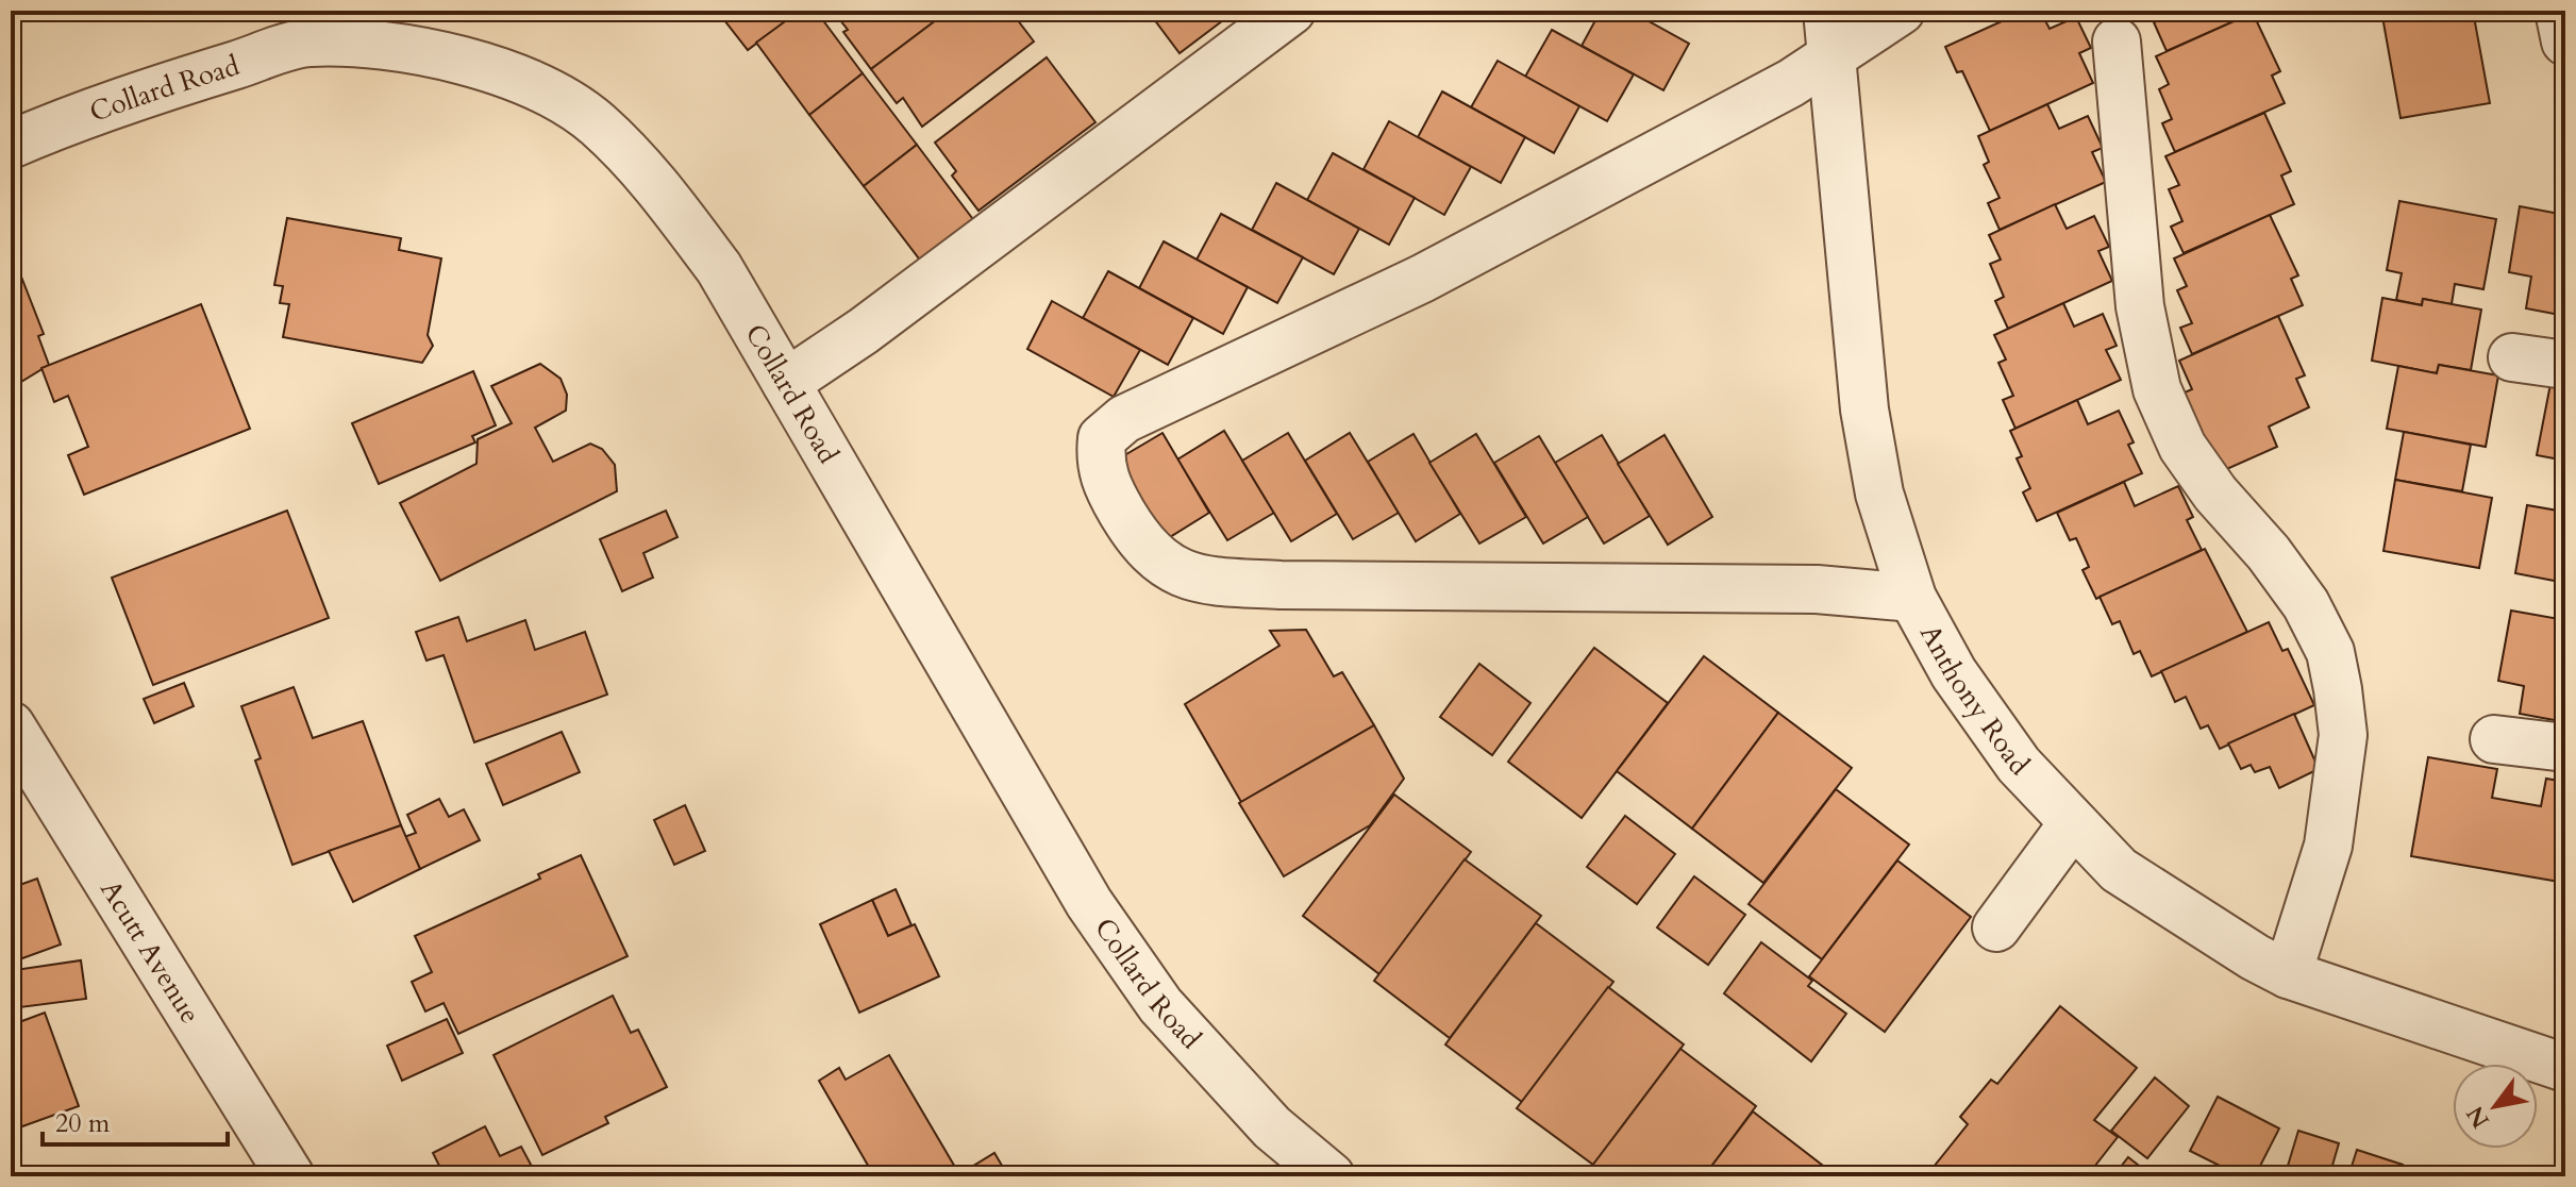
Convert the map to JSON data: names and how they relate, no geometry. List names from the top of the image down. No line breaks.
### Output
{"streets":{"street":["Collard Road","Anthony Road","Acutt Avenue"]},"scale_bar":"20 m","north":"bottom left"}
